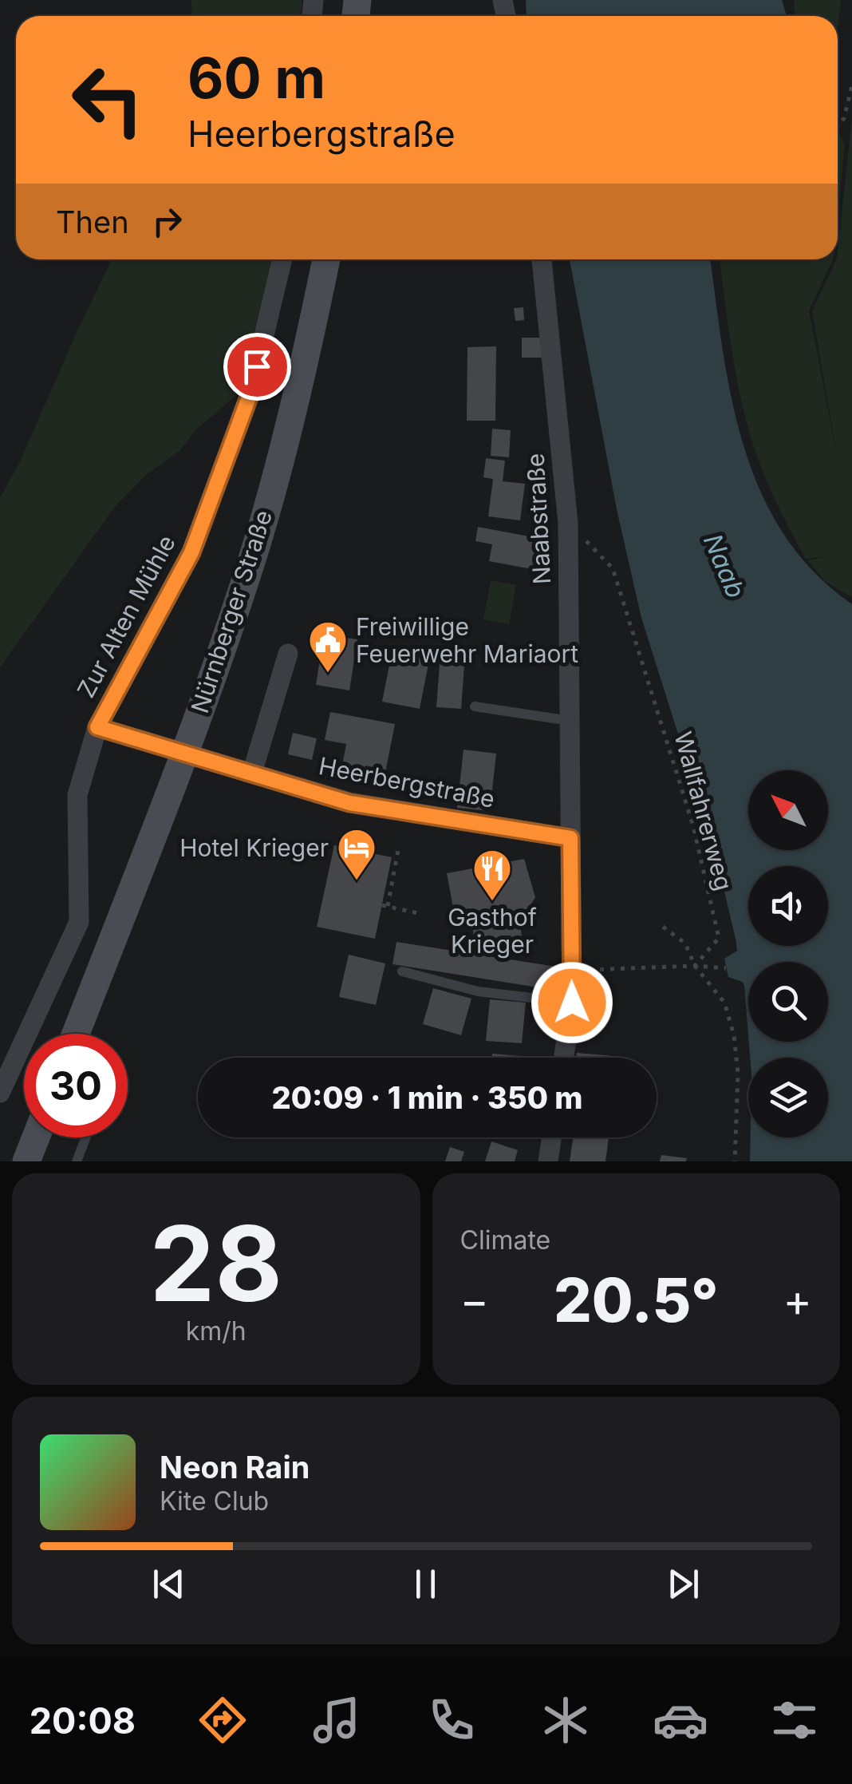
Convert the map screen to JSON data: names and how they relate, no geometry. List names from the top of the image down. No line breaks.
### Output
{"streets":{"main road":["Nürnberger Straße"],"street":["Naabstraße","Zur Alten Mühle","Heerbergstraße"],"path":["Wallfahrerweg"]},"crossings":[["Naabstraße","Heerbergstraße"],["Naabstraße","Wallfahrerweg"],["Nürnberger Straße","Heerbergstraße"],["Zur Alten Mühle","Heerbergstraße"]],"water":["Naab"],"places":{"public building":["Freiwillige Feuerwehr Mariaort"],"hotel":["Hotel Krieger"],"restaurant":["Gasthof Krieger"]},"north":"top left","page":{"turn":["60 m","Heerbergstraße"],"then":"Then","limit":"30","trip":"20:09 · 1 min · 350 m","tile":[["28","km/h"],"Climate"],"heat":["−","20.5°","+"],"song":["Neon Rain","Kite Club"],"tabs":"20:08"}}
